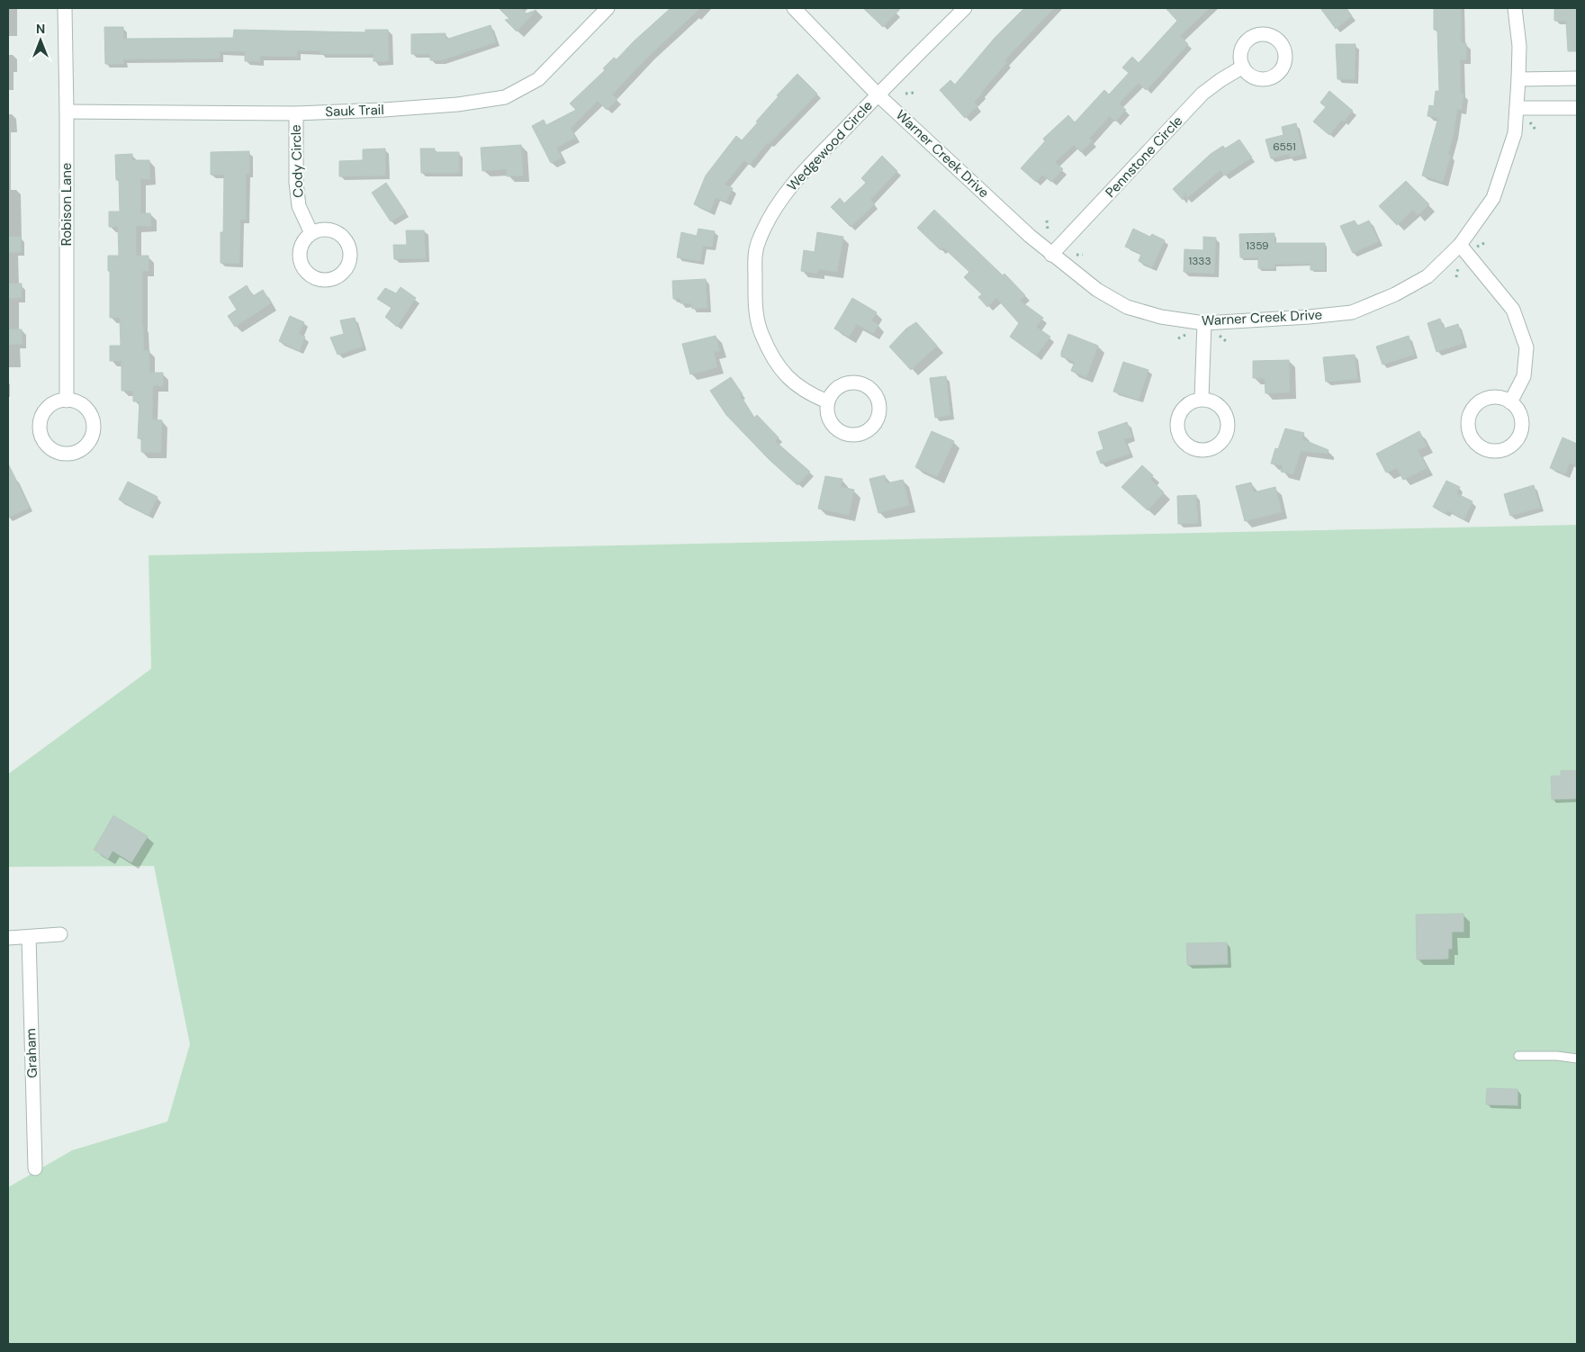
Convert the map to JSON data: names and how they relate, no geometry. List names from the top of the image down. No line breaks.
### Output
{"streets":{"street":["Sauk Trail","Wedgewood Circle","Warner Creek Drive","Pennstone Circle","Cody Circle","Robison Lane","Graham"]},"crossings":[["Sauk Trail","Cody Circle"],["Sauk Trail","Robison Lane"],["Wedgewood Circle","Warner Creek Drive"],["Warner Creek Drive","Pennstone Circle"]],"house_numbers":["6551","1359","1333"],"north":"top"}
